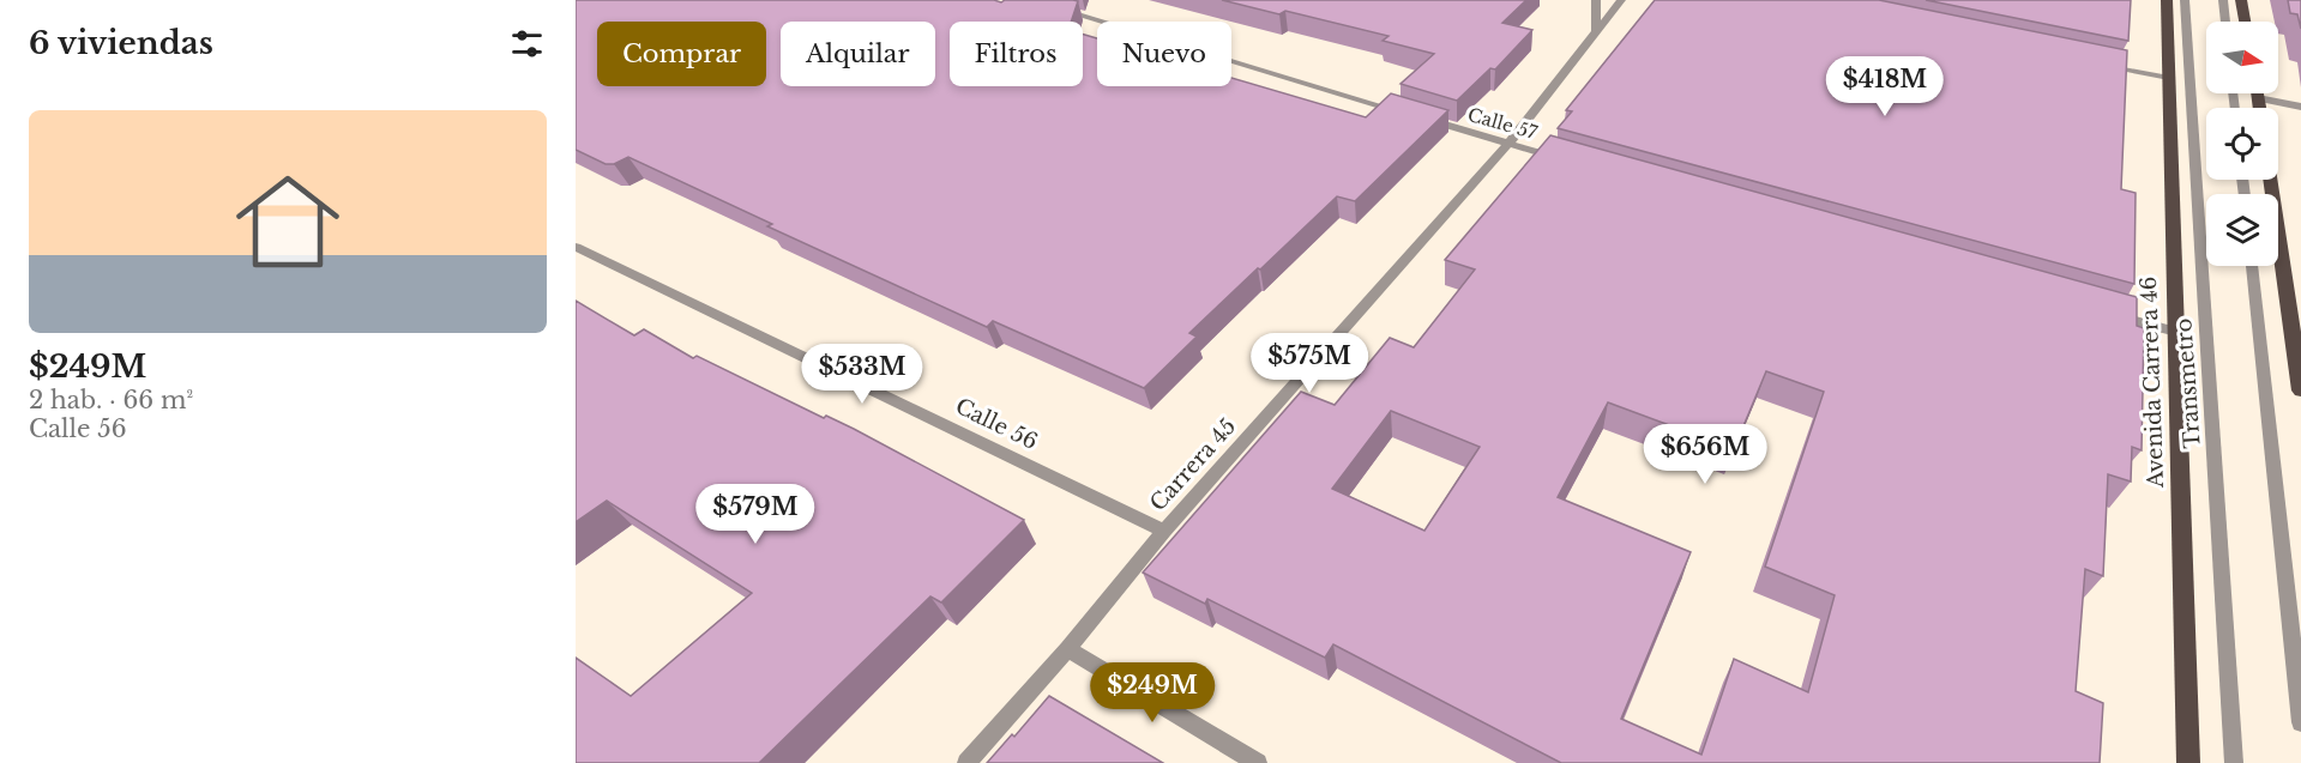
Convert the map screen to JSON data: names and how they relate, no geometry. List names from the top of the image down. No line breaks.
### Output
{"streets":{"main road":["Avenida Carrera 46"],"street":["Calle 57","Transmetro","Calle 56","Carrera 45"]},"crossings":[["Calle 57","Carrera 45"],["Calle 56","Carrera 45"]],"north":"right","page":{"heading":"6 viviendas","chip":["Comprar","Alquilar","Filtros","Nuevo"],"price":["$418M","$575M","$533M","$656M","$579M","$249M"],"list":[{"name":"$249M","note":"2 hab. · 66 m² · Calle 56"}]}}
